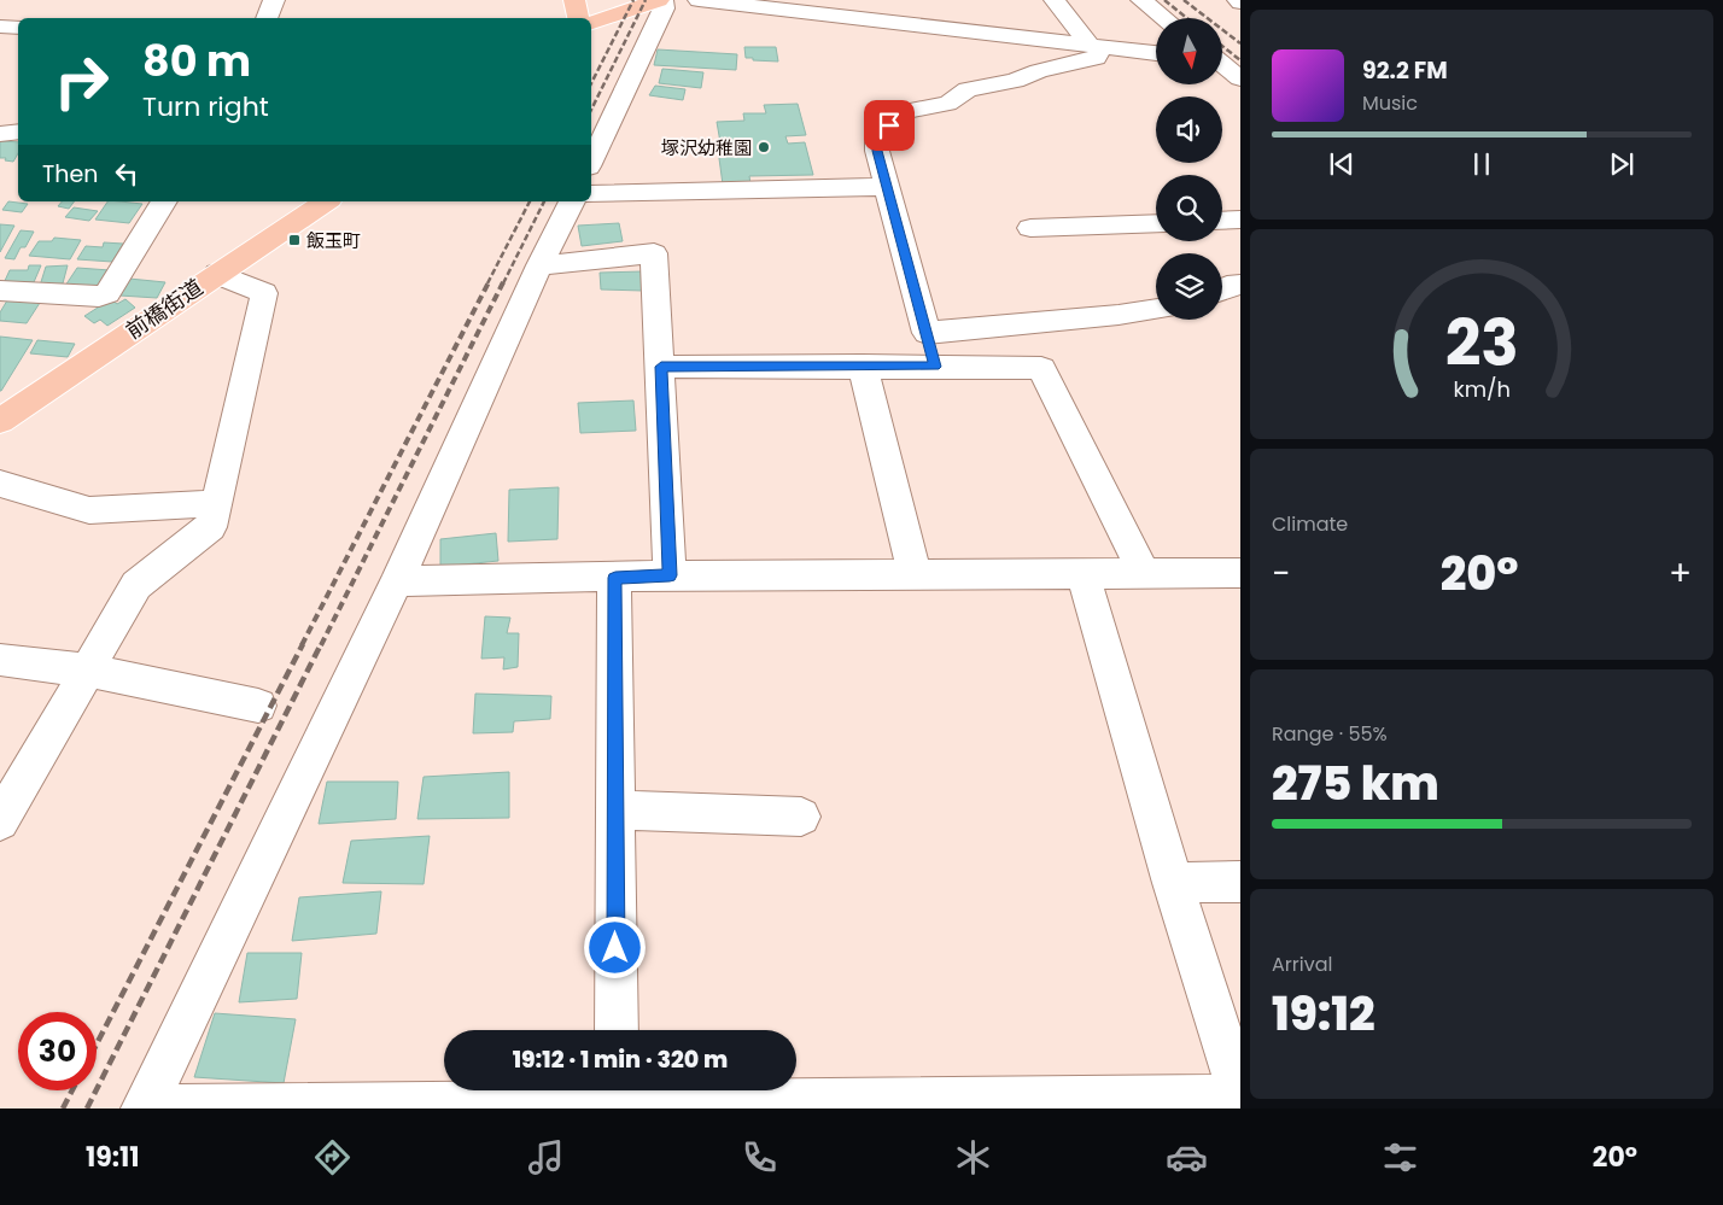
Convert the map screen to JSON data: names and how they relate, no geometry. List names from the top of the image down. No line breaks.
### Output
{"streets":{"main road":["前橋街道"]},"places":{"other":["塚沢幼稚園"],"transit":["飯玉町"]},"north":"bottom","page":{"turn":["80 m","Turn right"],"song":["92.2 FM","Music"],"then":"Then","tile":["Climate",["Range · 55%","275 km"],["Arrival","19:12"]],"heat":["−","20°","+"],"limit":"30","trip":"19:12 · 1 min · 320 m","tabs":["19:11","20°"],"gauge":["23","km/h"]}}
